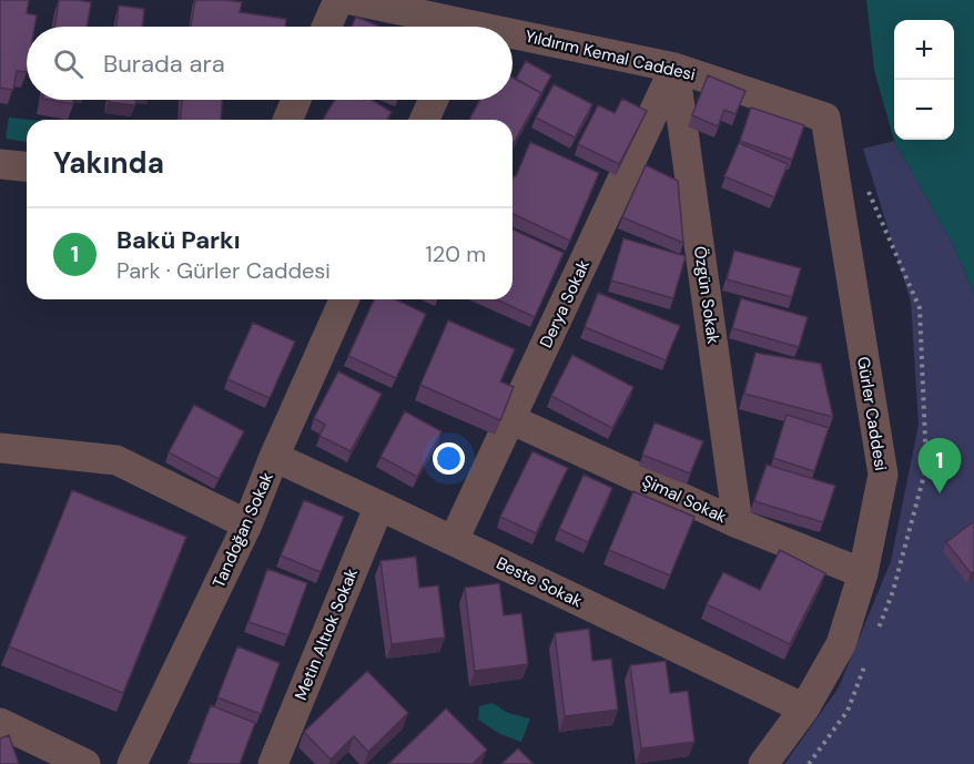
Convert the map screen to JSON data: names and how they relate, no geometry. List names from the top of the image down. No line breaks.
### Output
{"streets":{"street":["Yıldırım Kemal Caddesi","Özgün Sokak","Derya Sokak","Gürler Caddesi","Şimal Sokak","Tandoğan Sokak","Beste Sokak","Metin Altıok Sokak"]},"crossings":[["Yıldırım Kemal Caddesi","Özgün Sokak"],["Yıldırım Kemal Caddesi","Derya Sokak"],["Yıldırım Kemal Caddesi","Gürler Caddesi"],["Özgün Sokak","Derya Sokak"],["Özgün Sokak","Şimal Sokak"],["Derya Sokak","Şimal Sokak"],["Derya Sokak","Beste Sokak"],["Gürler Caddesi","Şimal Sokak"],["Gürler Caddesi","Beste Sokak"],["Tandoğan Sokak","Beste Sokak"],["Beste Sokak","Metin Altıok Sokak"]],"page":{"map_buttons":["+","−"],"search":"Burada ara","heading":"Yakında","list":[{"mark":"1","name":"Bakü Parkı","note":"Park · Gürler Caddesi","value":"120 m"}],"pins":"1"}}
